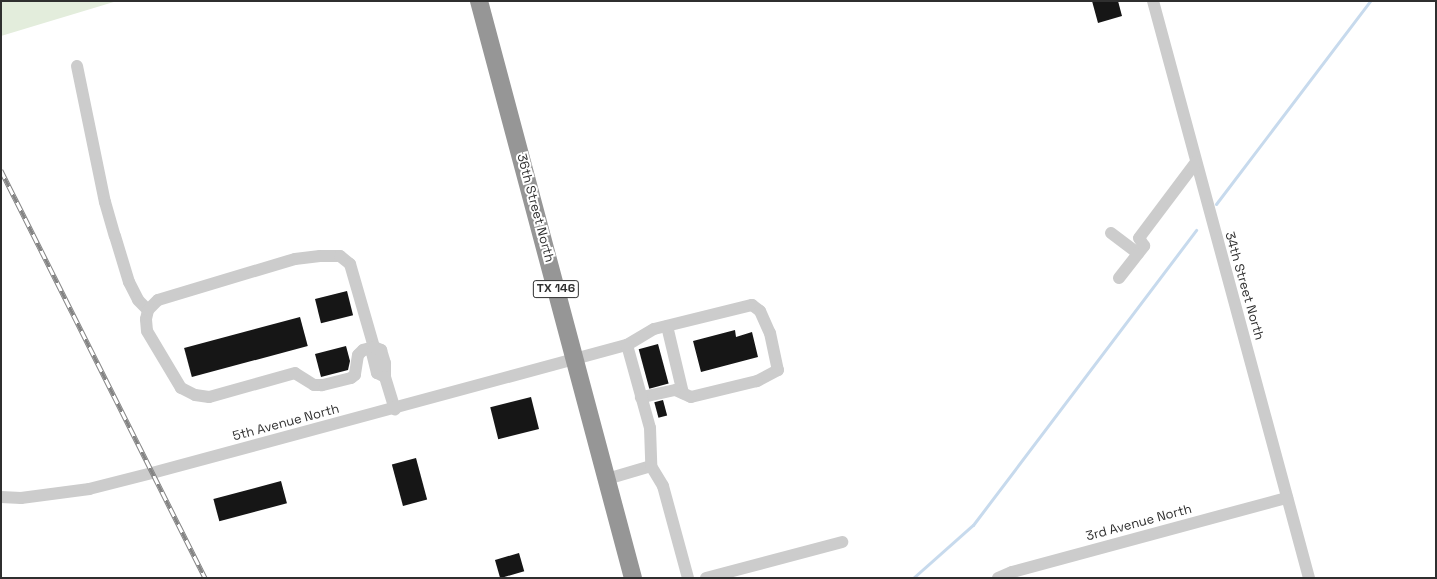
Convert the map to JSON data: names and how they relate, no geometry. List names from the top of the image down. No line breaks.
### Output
{"streets":{"highway":["36th Street North","TX 146"],"street":["34th Street North","5th Avenue North","3rd Avenue North"]},"crossings":[["36th Street North","5th Avenue North"],["34th Street North","3rd Avenue North"]]}
